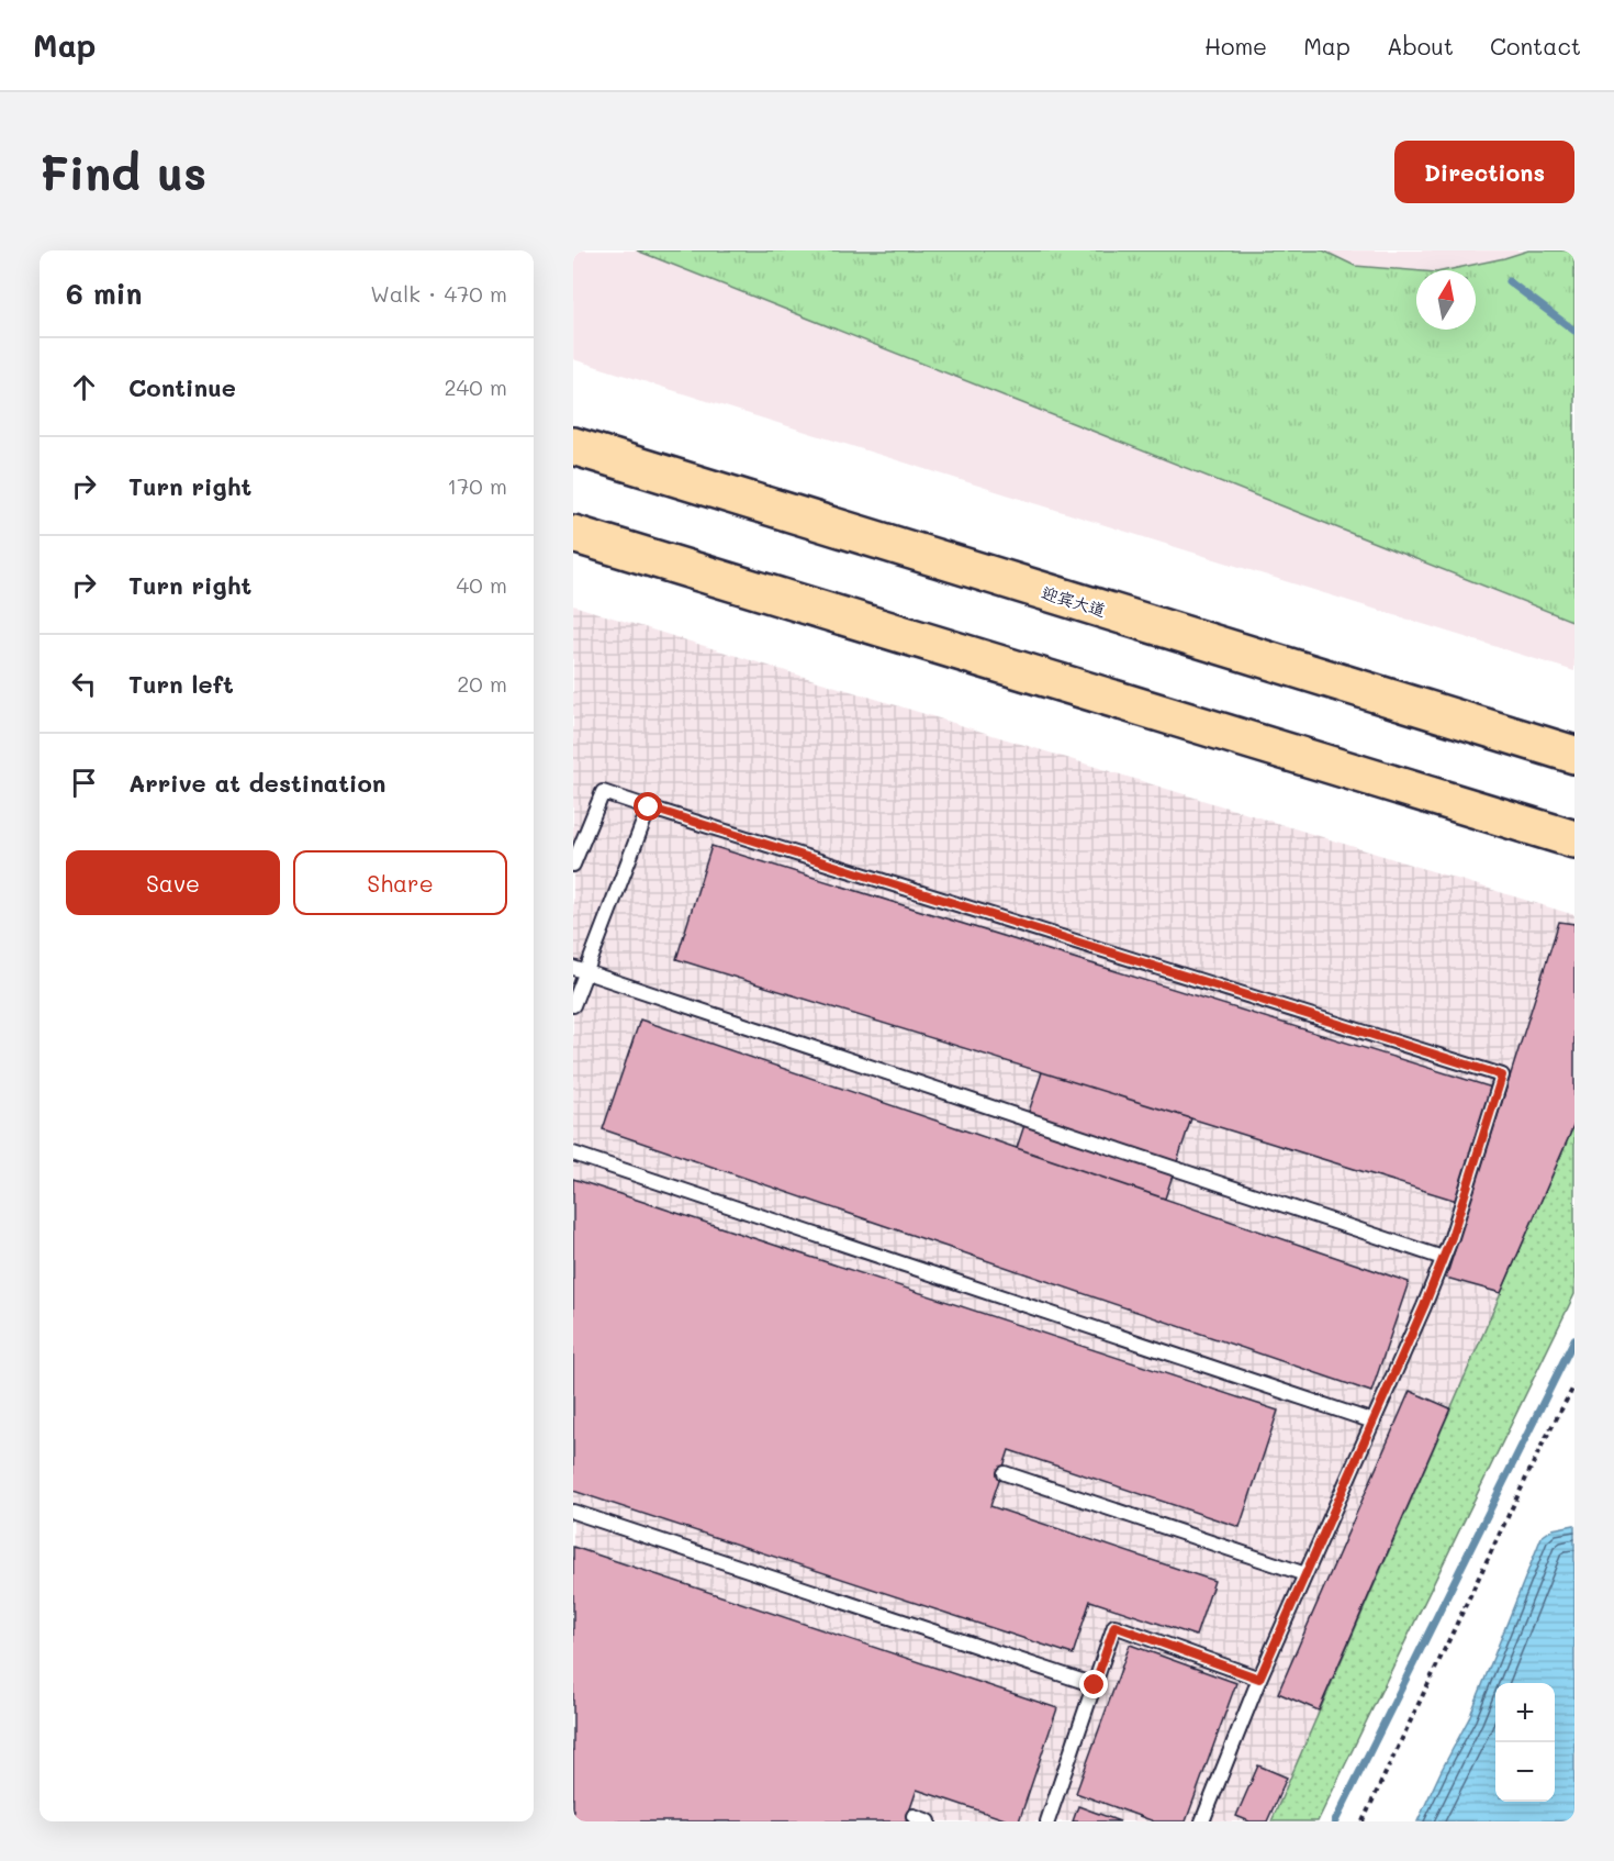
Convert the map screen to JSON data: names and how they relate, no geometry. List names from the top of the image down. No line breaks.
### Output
{"streets":{"highway":["迎宾大道"]},"north":"top","page":{"header":"Map","nav":["Home","Map","About","Contact"],"buttons":["Directions",["Save","Share"]],"title":"Find us","heading":["6 min","Walk · 470 m"],"list":[["Continue","240 m"],["Turn right","170 m"],["Turn right","40 m"],["Turn left","20 m"],"Arrive at destination"],"map_buttons":["+","−"]}}
